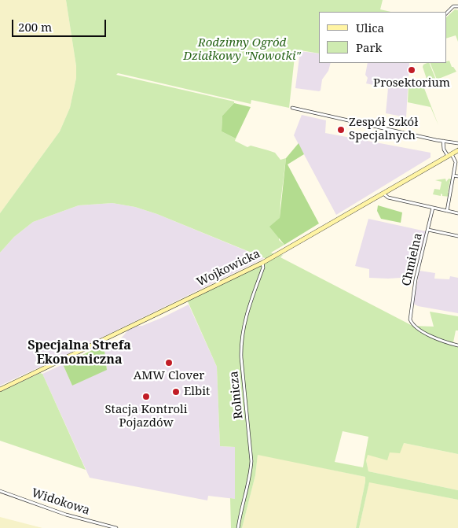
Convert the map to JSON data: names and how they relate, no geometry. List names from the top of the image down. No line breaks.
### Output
{"streets":{"street":["Chmielna","Wojkowicka","Rolnicza","Widokowa"]},"crossings":[["Wojkowicka","Rolnicza"]],"districts":["Specjalna Strefa Ekonomiczna"],"parks":["Rodzinny Ogród Działkowy \"Nowotki\""],"places":["Prosektorium","Zespół Szkół Specjalnych","AMW Clover","Elbit","Stacja Kontroli Pojazdów"],"legend":["Ulica","Park"],"scale_bar":"200 m"}
